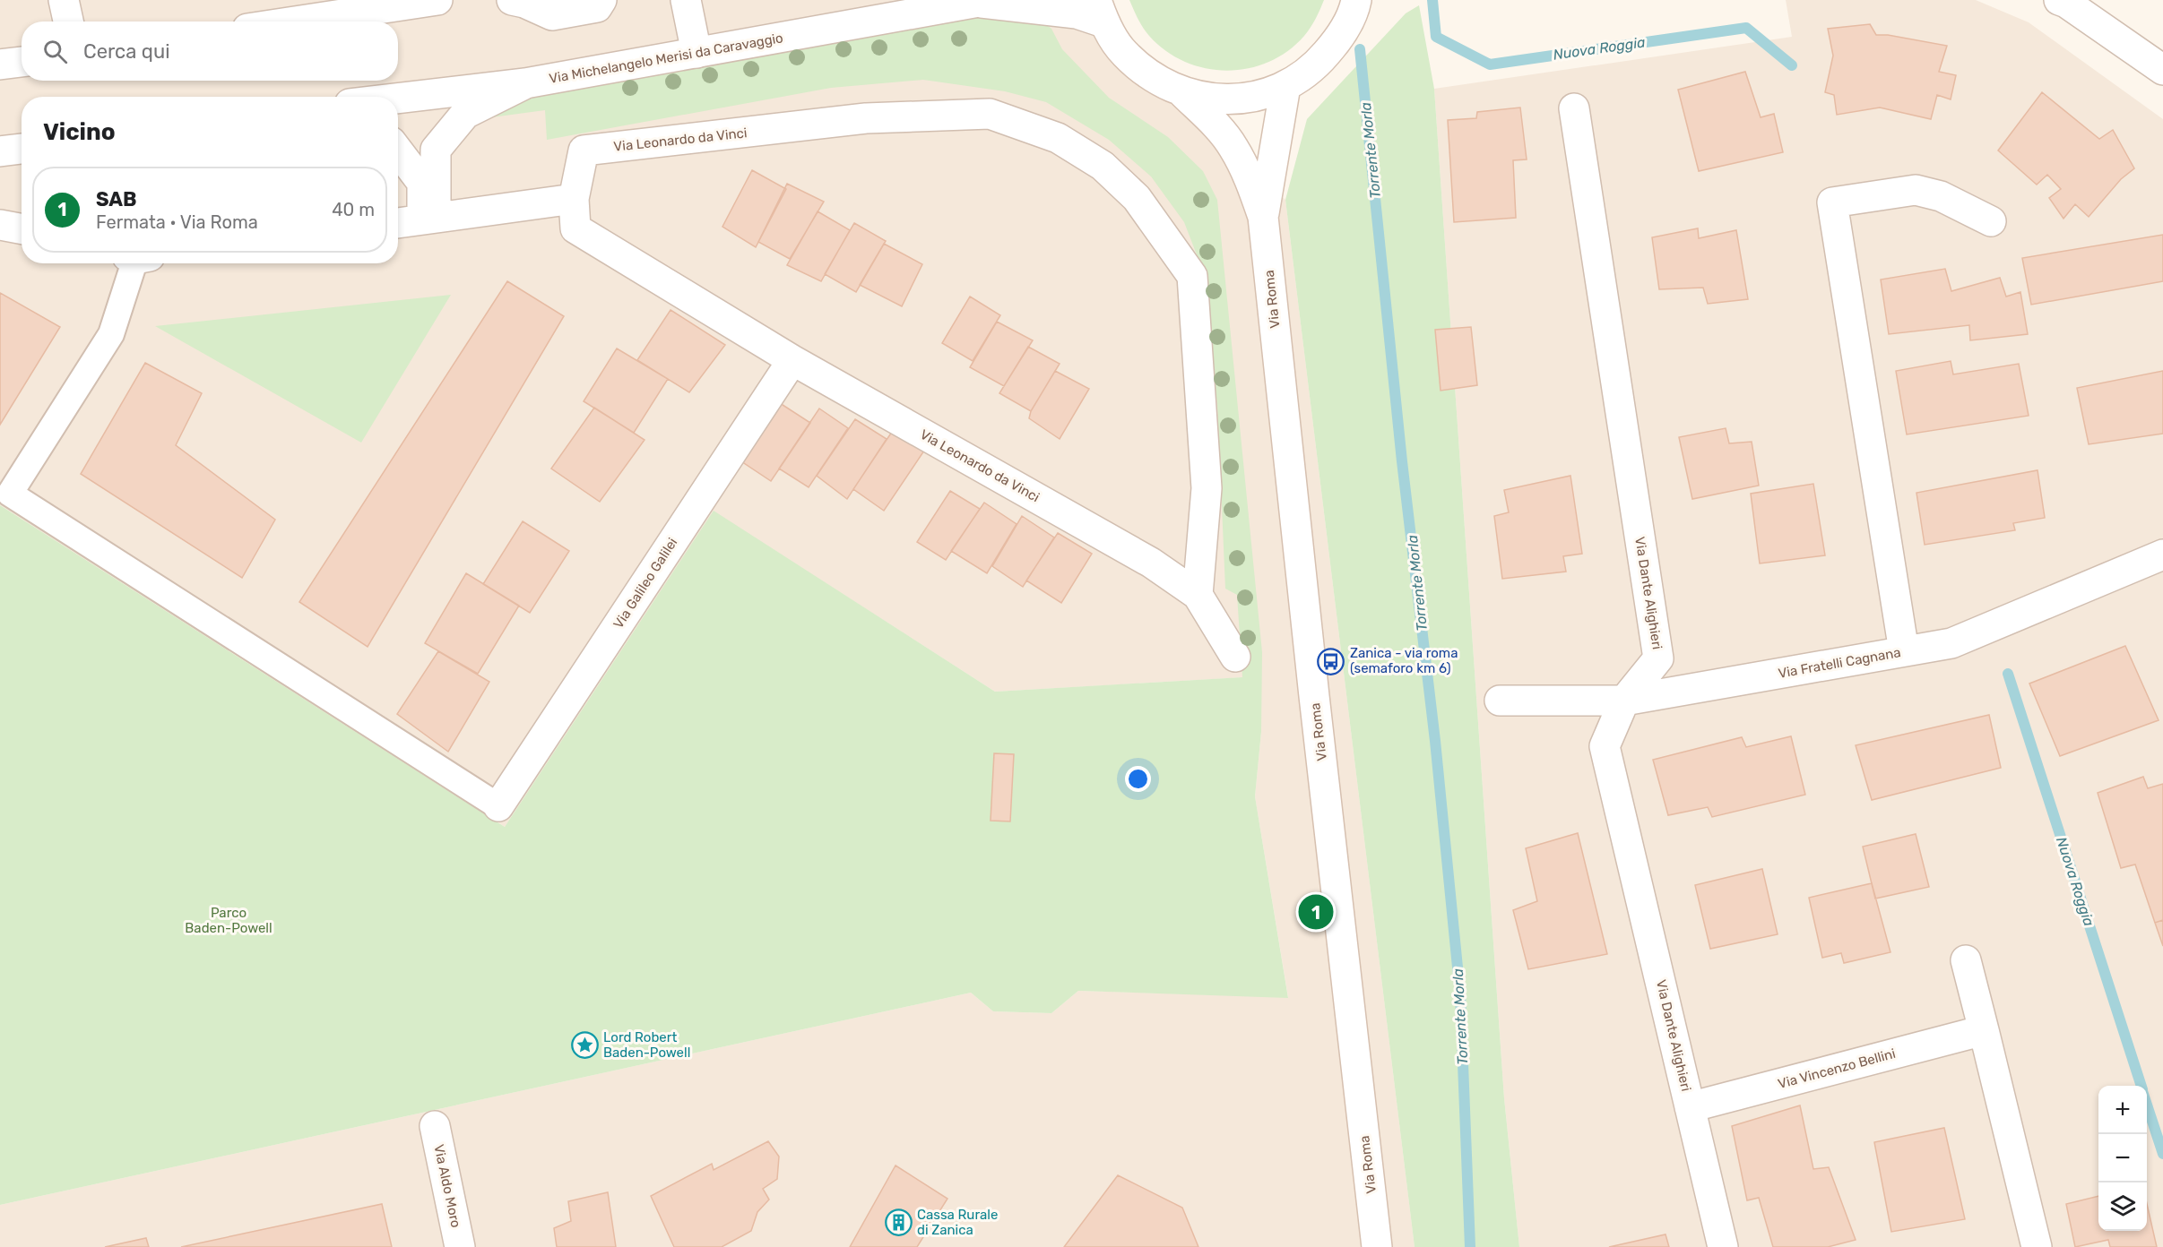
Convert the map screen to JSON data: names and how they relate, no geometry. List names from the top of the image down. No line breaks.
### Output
{"streets":{"street":["Via Michelangelo Merisi da Caravaggio","Via Leonardo da Vinci","Via Roma","Via Galileo Galilei","Via Dante Alighieri","Via Fratelli Cagnana","Via Vincenzo Bellini","Via Aldo Moro"]},"crossings":[["Via Michelangelo Merisi da Caravaggio","Via Roma"],["Via Leonardo da Vinci","Via Galileo Galilei"],["Via Dante Alighieri","Via Fratelli Cagnana"],["Via Dante Alighieri","Via Vincenzo Bellini"]],"water":["Nuova Roggia","Torrente Morla"],"parks":["Parco Baden-Powell"],"places":{"bus stop":["Zanica - via roma (semaforo km 6)"],"place":["Lord Robert Baden-Powell"],"building":["Cassa Rurale di Zanica"]},"page":{"search":"Cerca qui","heading":"Vicino","list":[{"mark":"1","name":"SAB","note":"Fermata · Via Roma","value":"40 m"}],"pins":"1","map_buttons":["+","−"]}}
